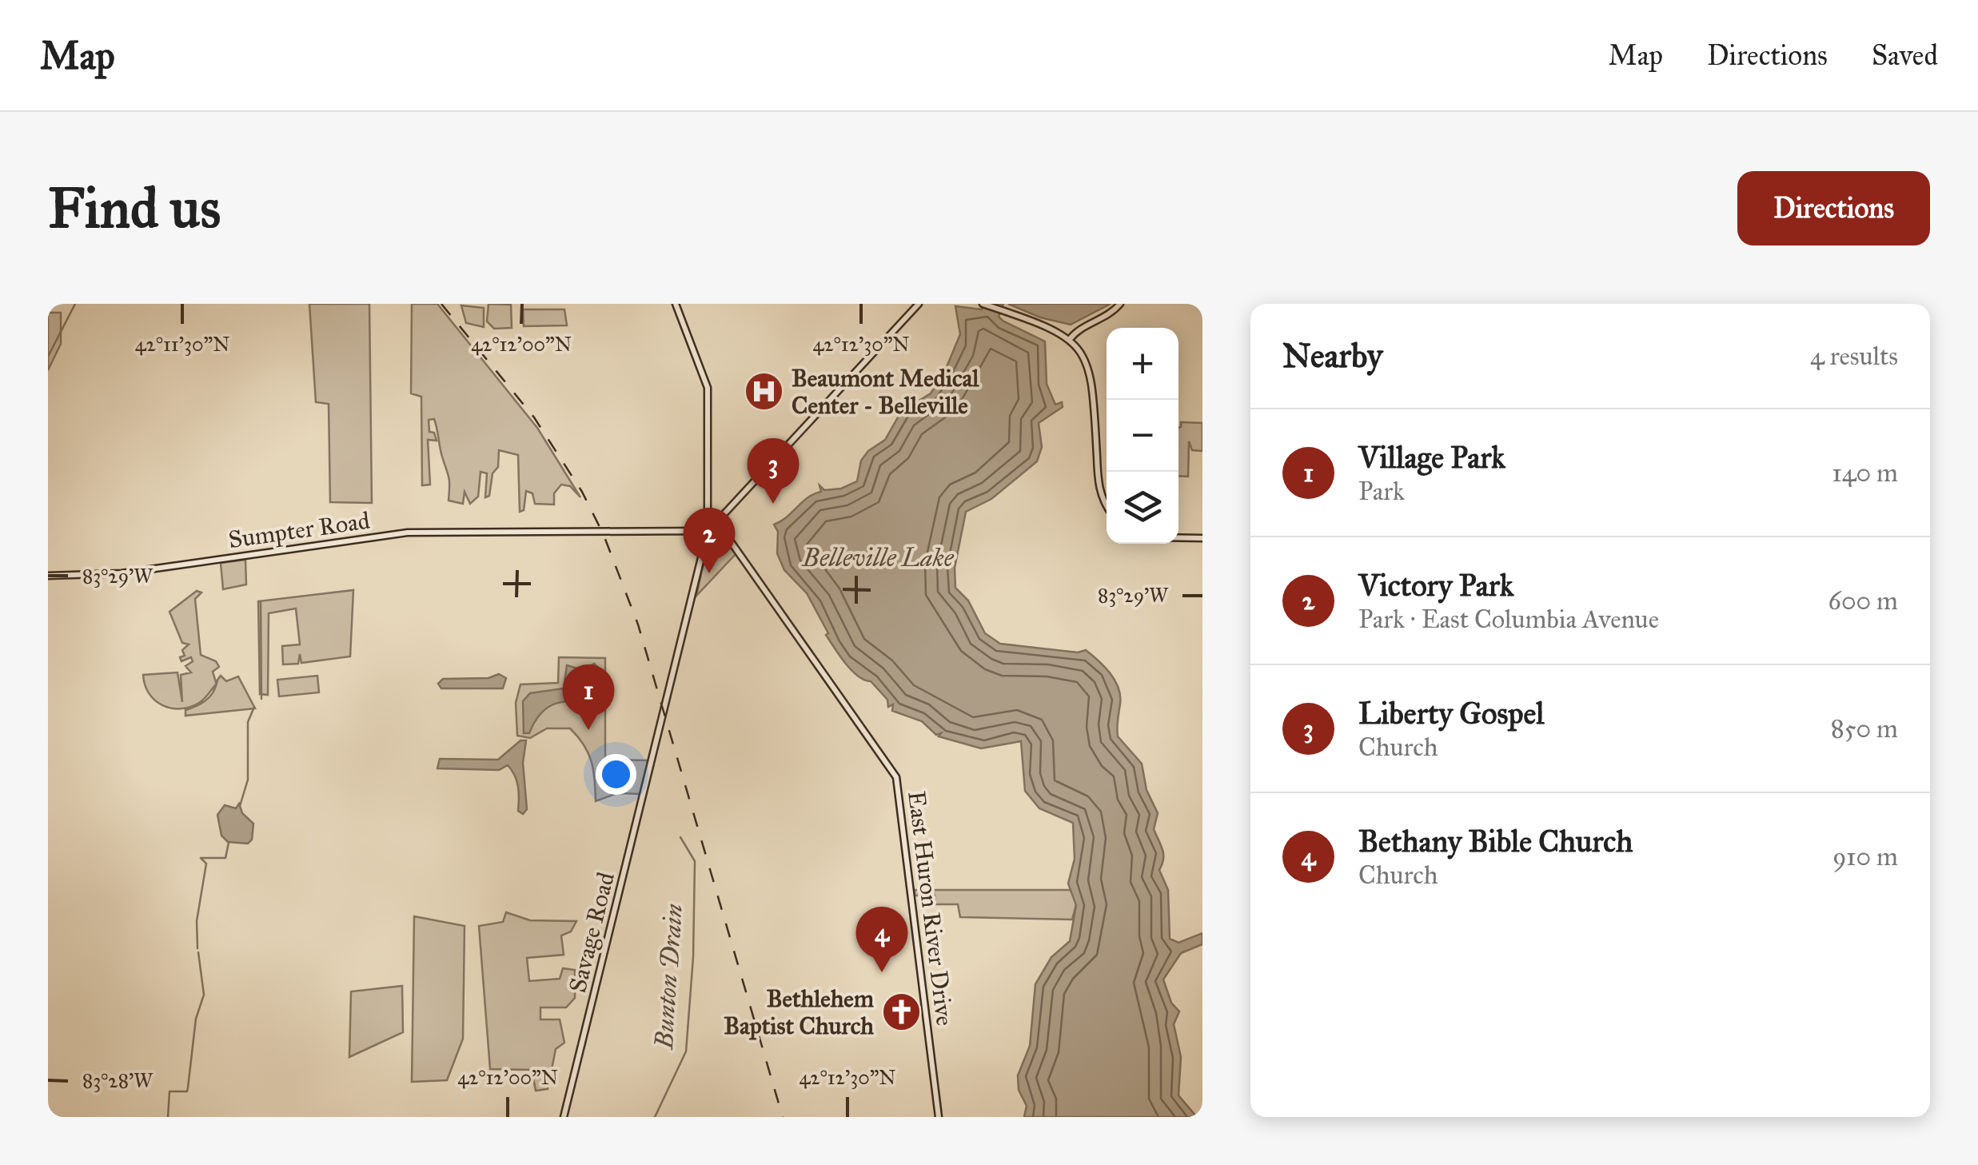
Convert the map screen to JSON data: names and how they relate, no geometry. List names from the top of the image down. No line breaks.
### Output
{"streets":{"main road":["Sumpter Road","East Huron River Drive","Savage Road"]},"crossings":[["Sumpter Road","East Huron River Drive"],["Sumpter Road","Savage Road"]],"water":["Belleville Lake","Bunton Drain"],"places":{"hospital":["Beaumont Medical Center - Belleville"],"church":["Bethlehem Baptist Church"]},"page":{"header":"Map","nav":["Map","Directions","Saved"],"buttons":"Directions","title":"Find us","heading":["Nearby","4 results"],"map_buttons":["+","−"],"list":[{"mark":"1","name":"Village Park","note":"Park","value":"140 m"},{"mark":"2","name":"Victory Park","note":"Park · East Columbia Avenue","value":"600 m"},{"mark":"3","name":"Liberty Gospel","note":"Church","value":"850 m"},{"mark":"4","name":"Bethany Bible Church","note":"Church","value":"910 m"}],"pins":["3","2","1","4"]},"coordinates":["42°11'30\"N","42°12'00\"N","42°12'30\"N","83°29'W","83°28'W"]}
